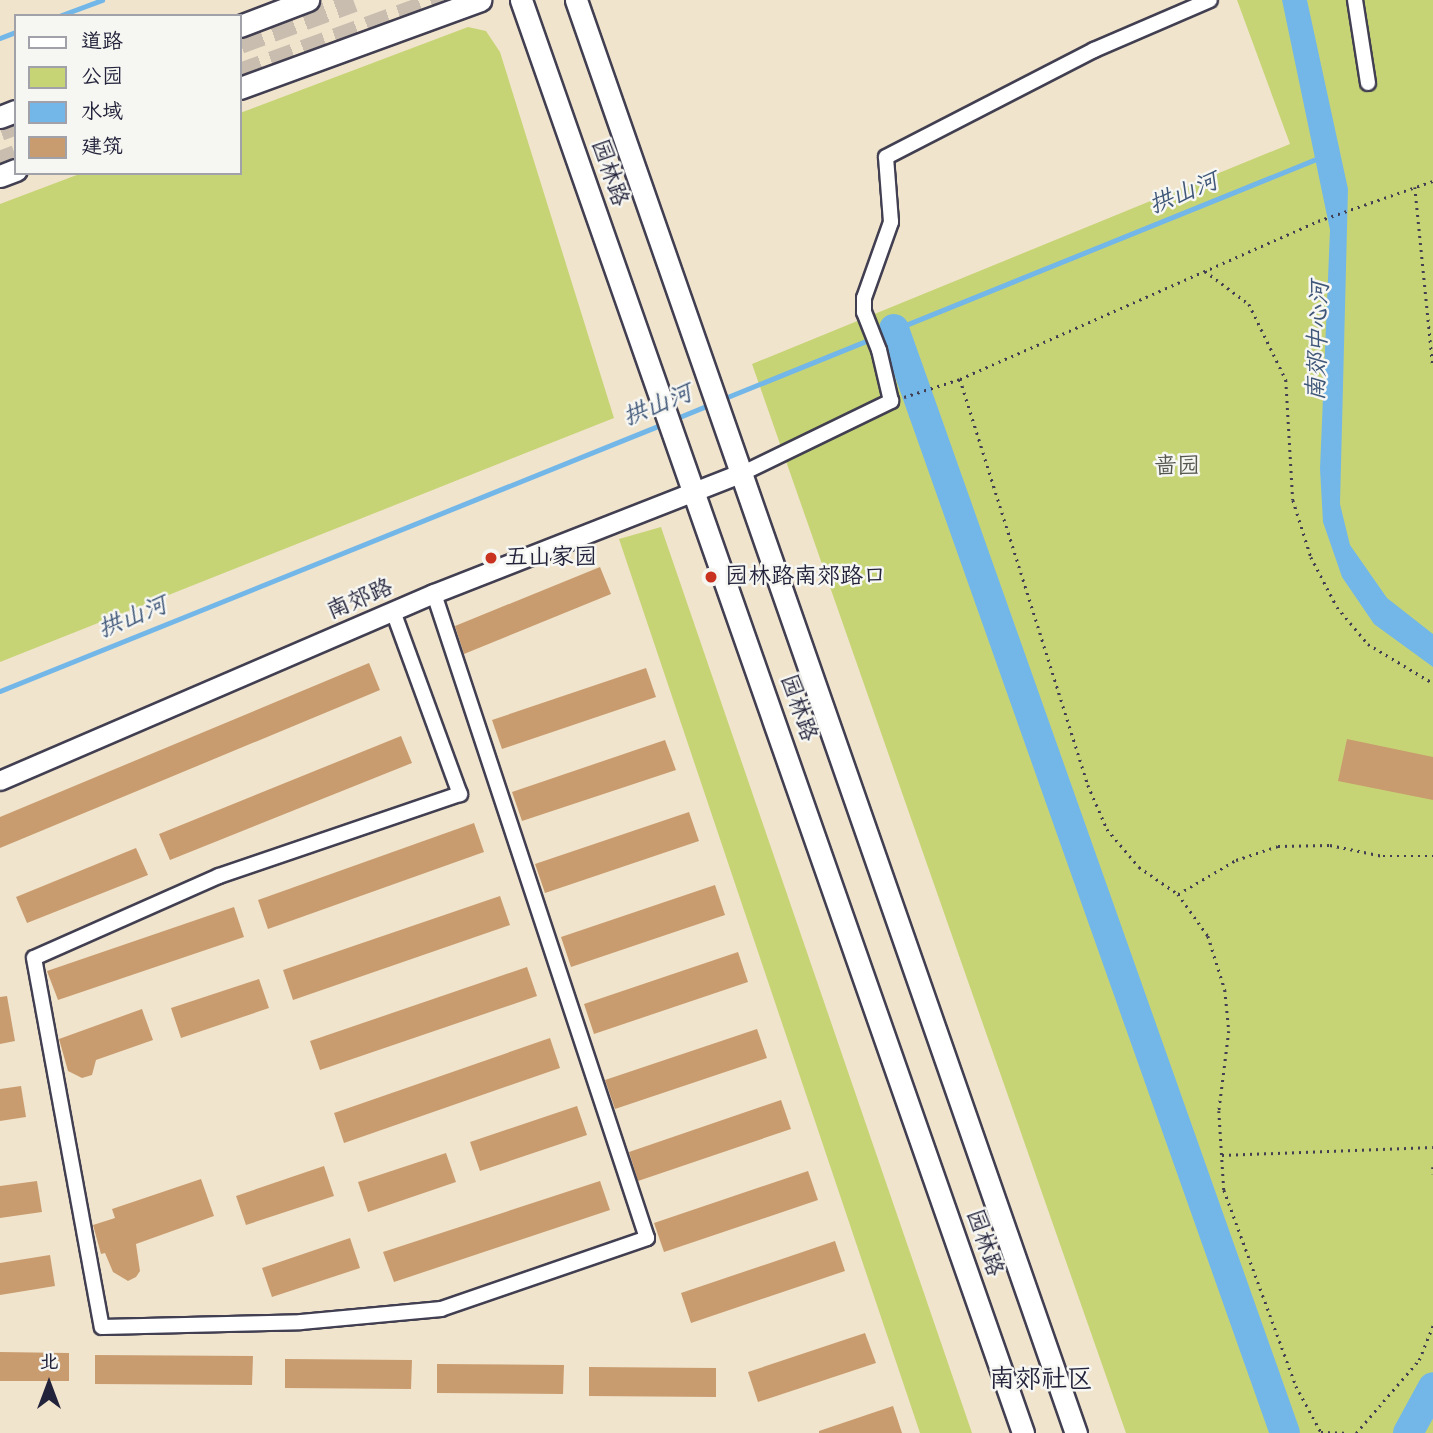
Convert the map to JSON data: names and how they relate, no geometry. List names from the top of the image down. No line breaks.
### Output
{"streets":{"main road":["园林路"],"street":["南郊路"]},"crossings":[["园林路","南郊路"]],"districts":["南郊社区"],"water":["拱山河","南郊中心河"],"parks":["啬园"],"places":["五山家园","园林路南郊路口"],"legend":["道路","公园","水域","建筑"],"north":"top"}
